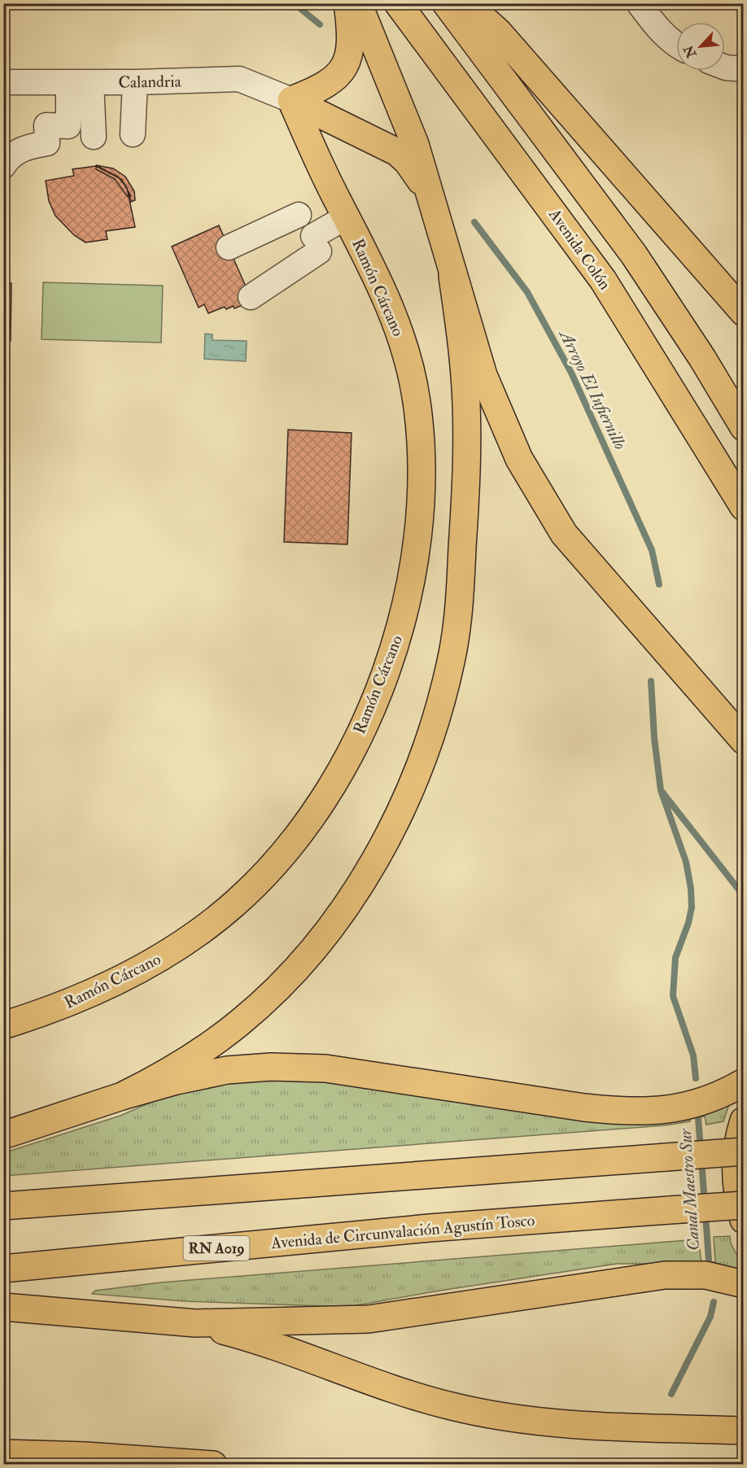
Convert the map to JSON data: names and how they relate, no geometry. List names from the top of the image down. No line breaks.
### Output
{"streets":{"main road":["Avenida Colón","Ramón Cárcano","Avenida de Circunvalación Agustín Tosco","RN A019"],"street":["Calandria"]},"crossings":[["Calandria","Ramón Cárcano"]],"water":["Arroyo El Infiernillo","Canal Maestro Sur"],"north":"bottom left"}
